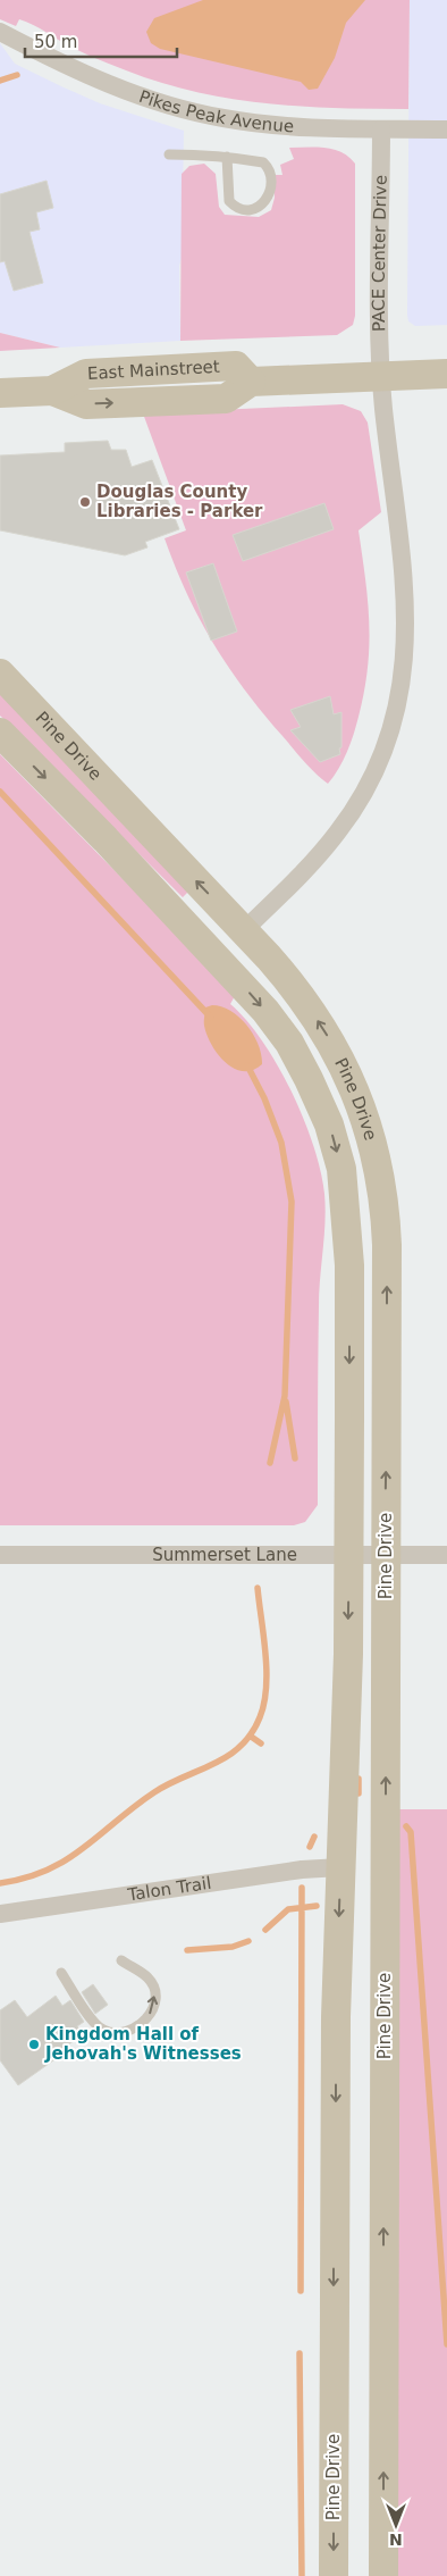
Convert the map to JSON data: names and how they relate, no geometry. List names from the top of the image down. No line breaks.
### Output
{"streets":{"main road":["East Mainstreet","Pine Drive"],"street":["Pikes Peak Avenue","PACE Center Drive","Summerset Lane","Talon Trail"]},"crossings":[["Pikes Peak Avenue","PACE Center Drive"],["PACE Center Drive","East Mainstreet"],["PACE Center Drive","Pine Drive"],["Pine Drive","Summerset Lane"],["Pine Drive","Talon Trail"]],"places":["Douglas County Libraries - Parker","Kingdom Hall of Jehovah's Witnesses"],"scale_bar":"50 m","north":"bottom"}
